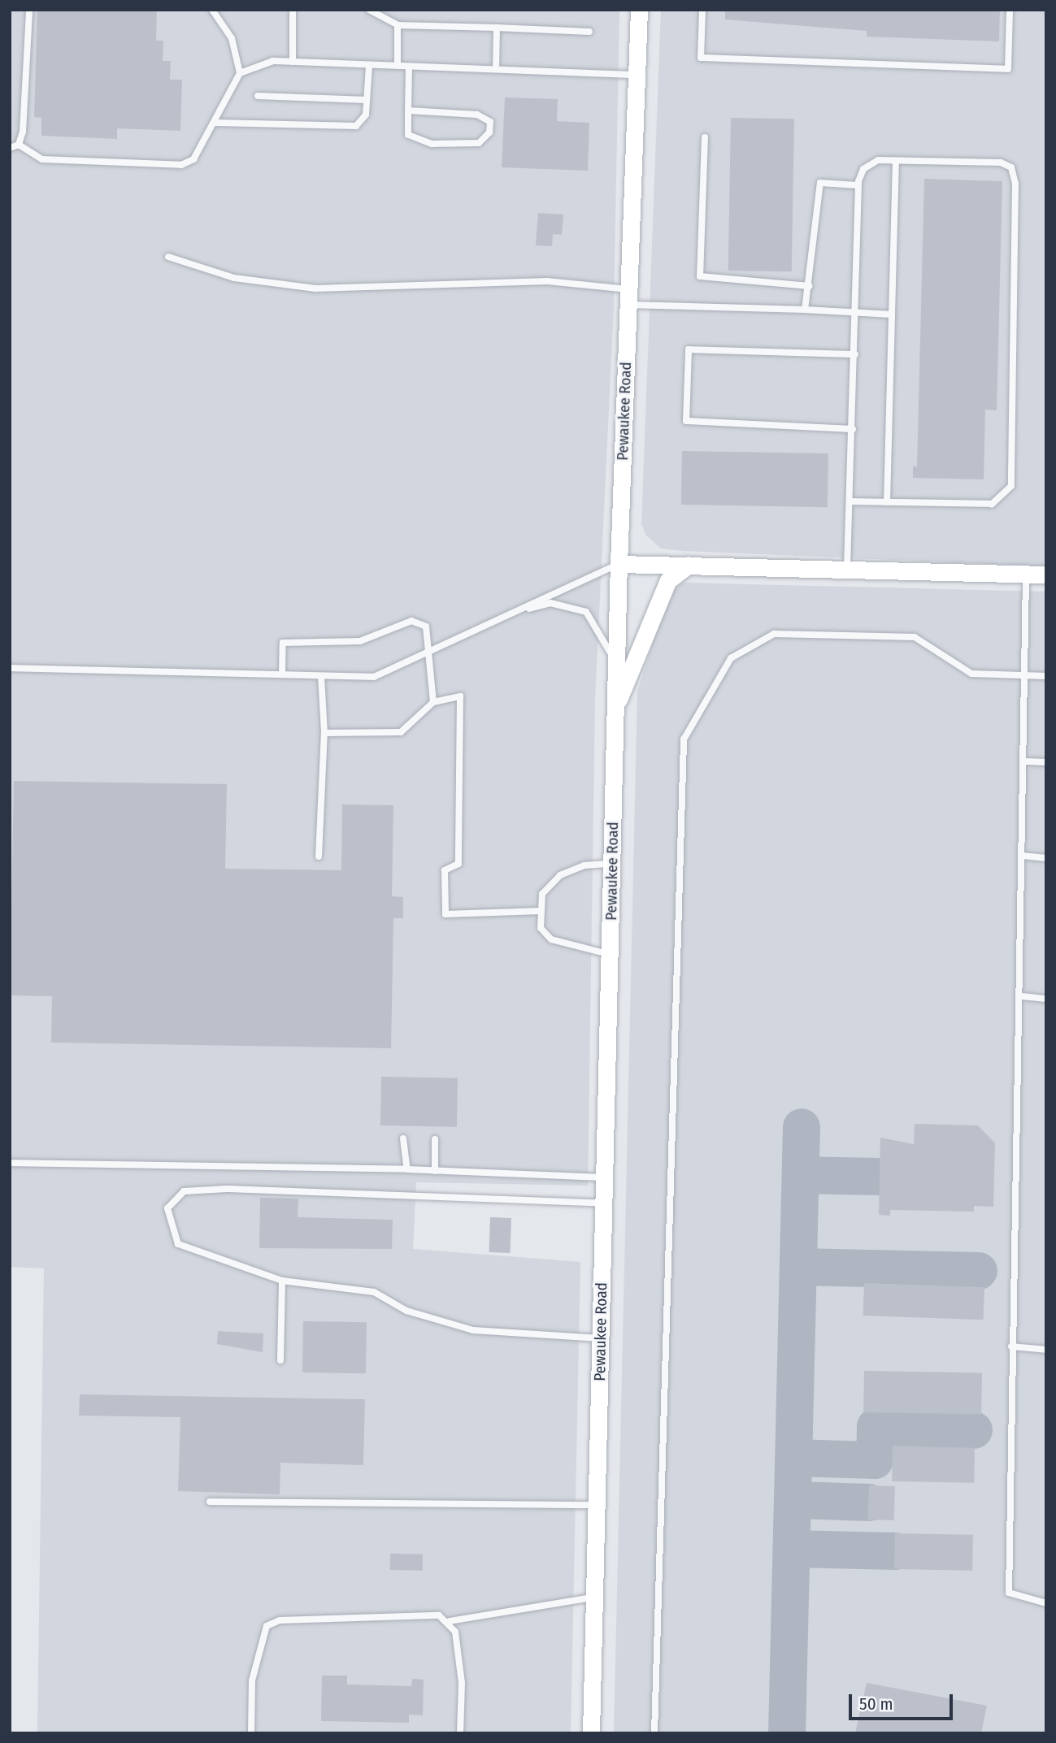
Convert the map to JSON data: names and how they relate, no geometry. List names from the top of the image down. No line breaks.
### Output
{"streets":{"main road":["Pewaukee Road"]},"scale_bar":"50 m"}
